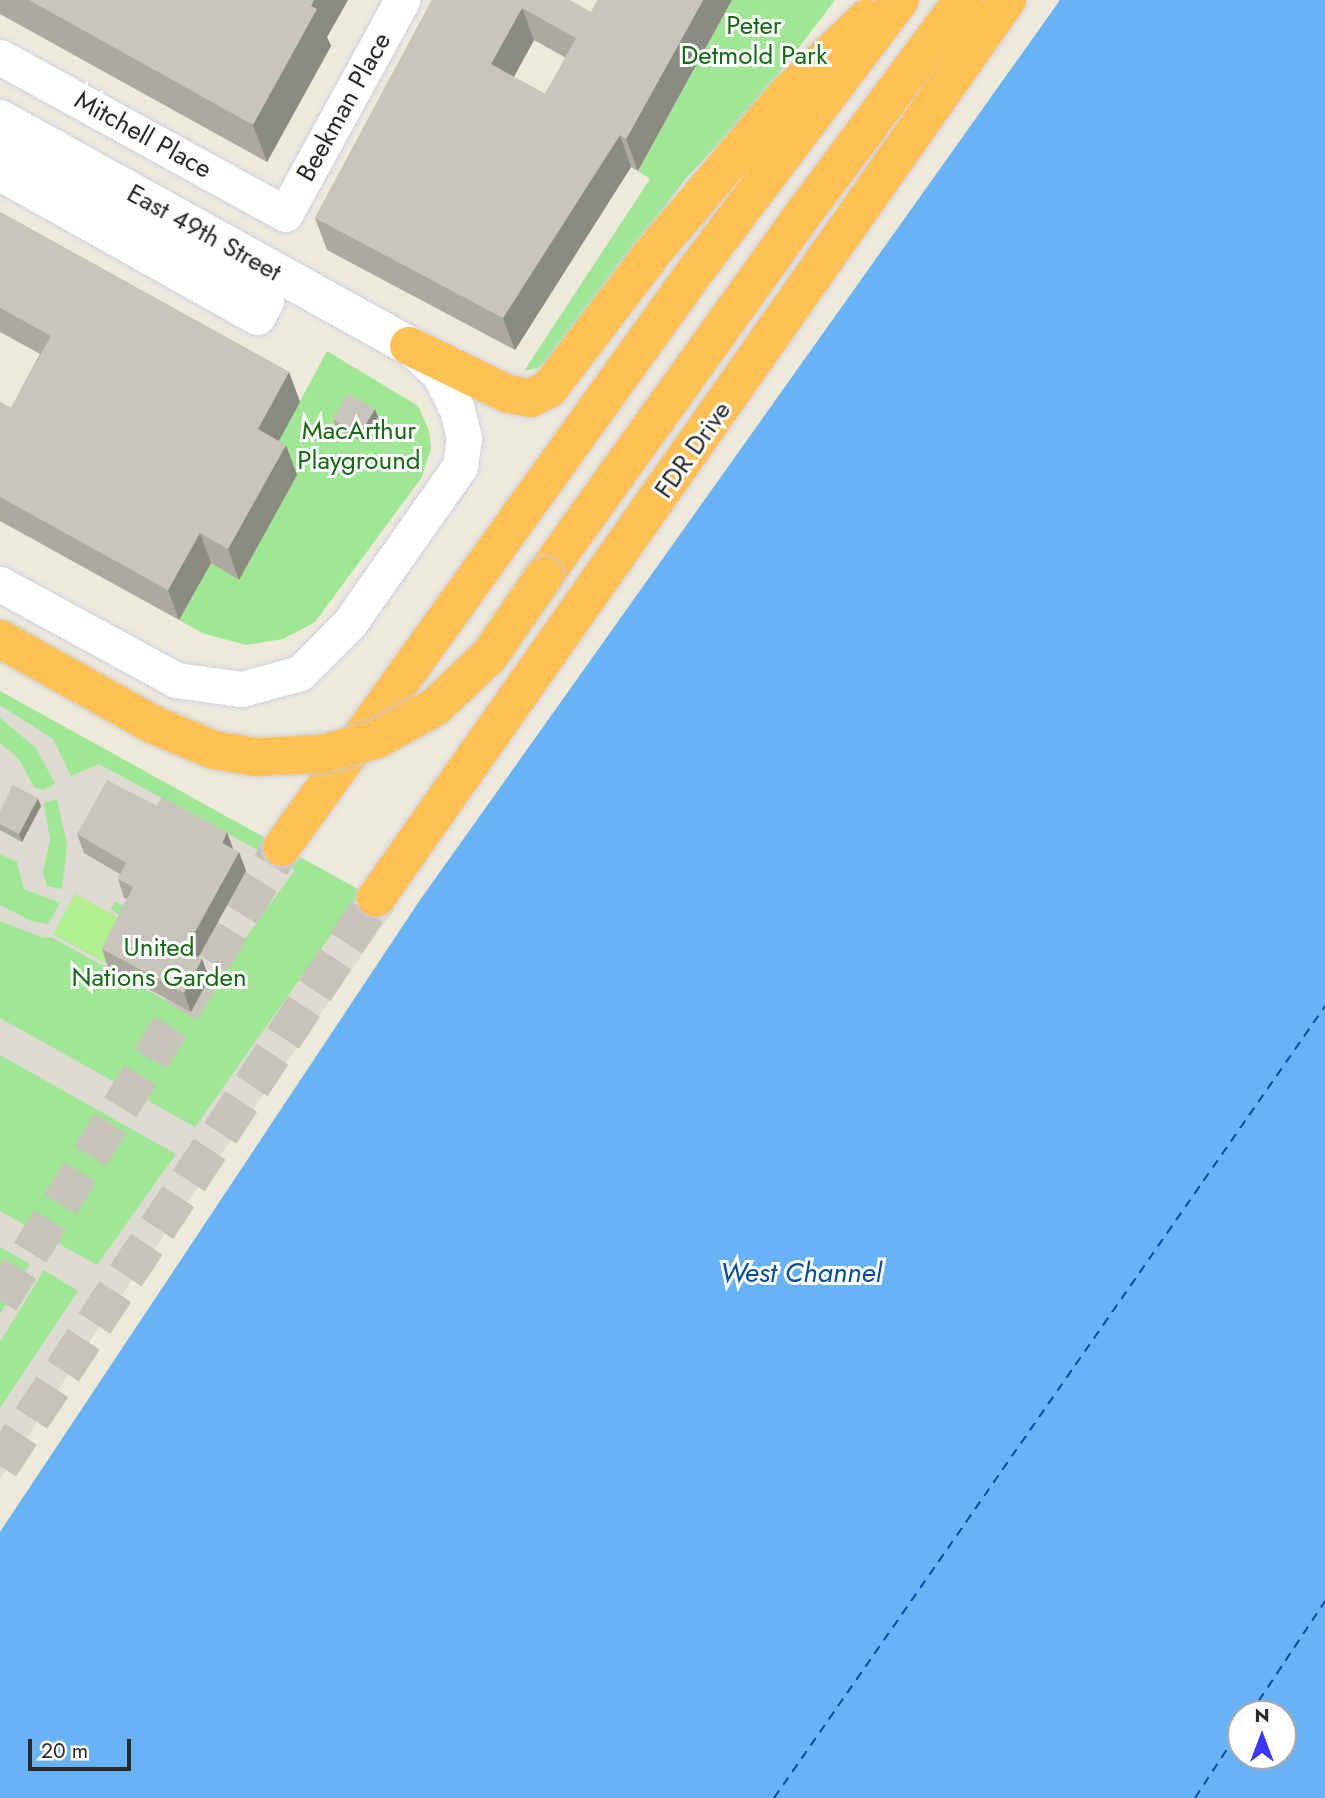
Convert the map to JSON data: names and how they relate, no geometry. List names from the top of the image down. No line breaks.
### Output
{"streets":{"highway":["FDR Drive"],"main road":["East 49th Street"],"street":["Beekman Place","Mitchell Place"]},"crossings":[["Beekman Place","Mitchell Place"]],"water":["West Channel"],"parks":["Peter Detmold Park","MacArthur Playground","United Nations Garden"],"scale_bar":"20 m","north":"top"}
